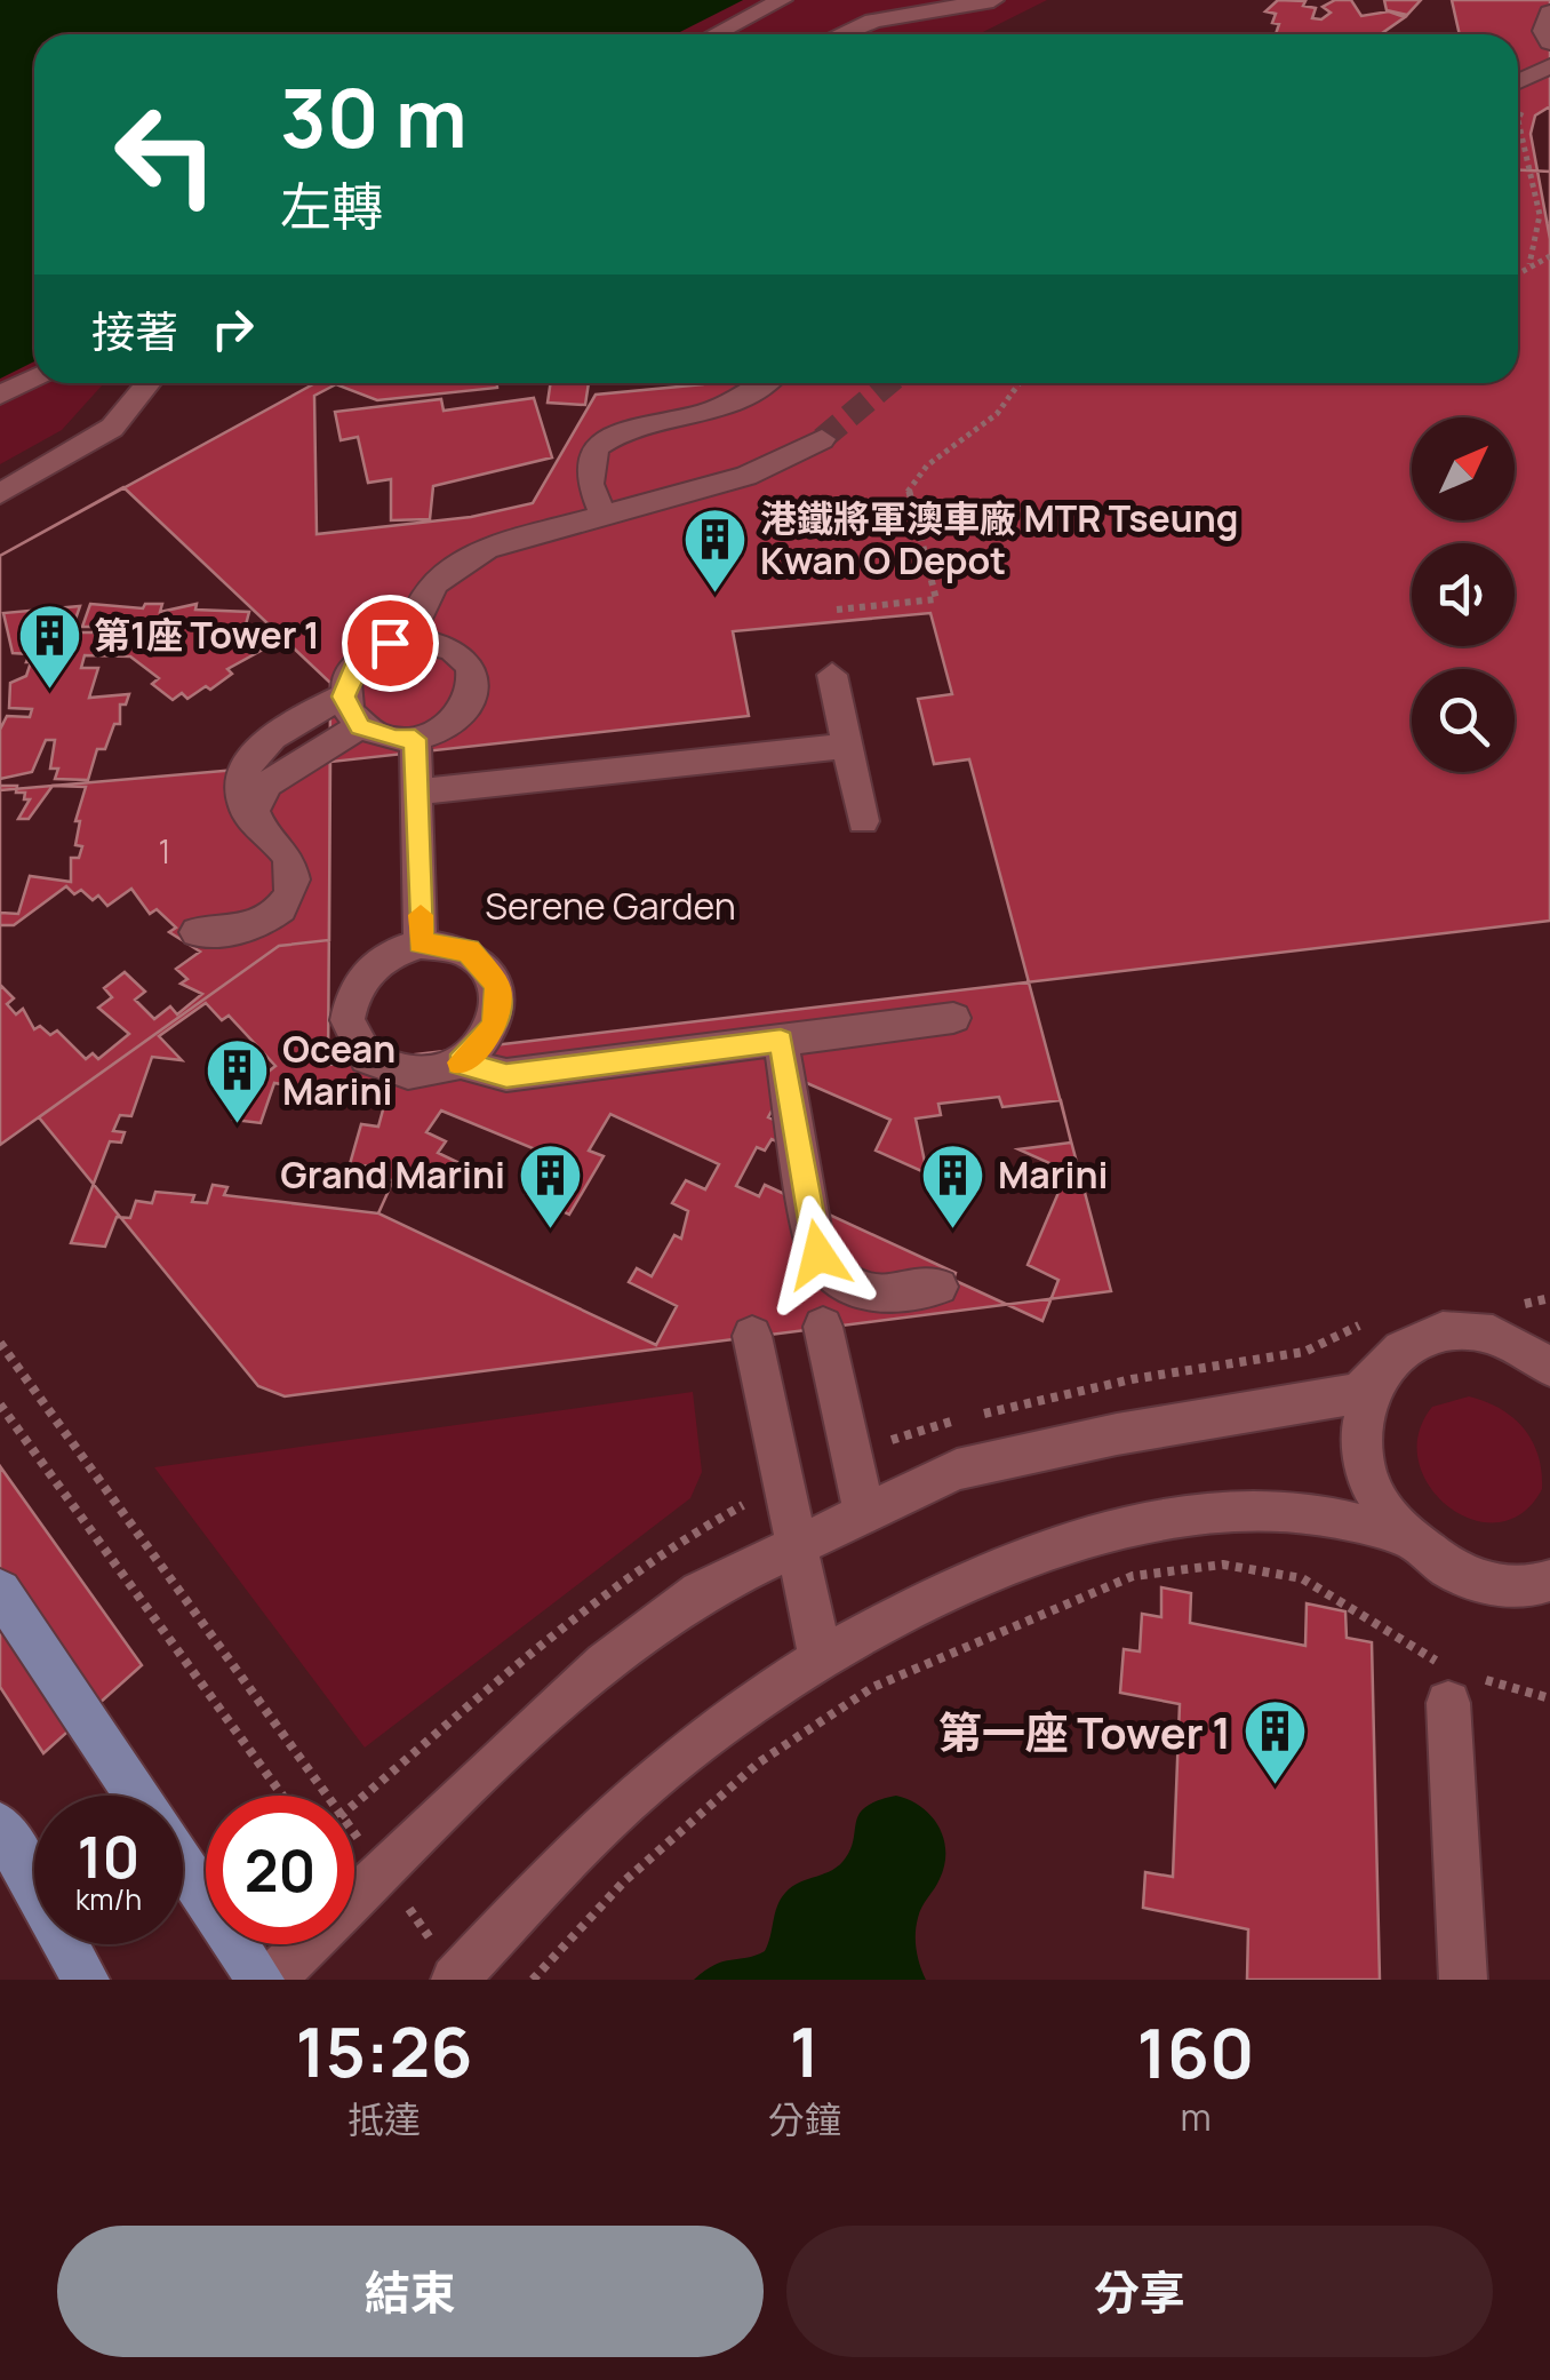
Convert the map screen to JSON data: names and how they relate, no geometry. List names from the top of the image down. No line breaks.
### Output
{"parks":["Serene Garden"],"places":{"building":["港鐵將軍澳車廠 MTR Tseung Kwan O Depot","第1座 Tower 1","Ocean Marini","Grand Marini","Marini","第一座 Tower 1"]},"house_numbers":["1"],"north":"top right","page":{"turn":["30 m","左轉"],"then":"接著","speed":"10 km/h","limit":"20","eta":["15:26","抵達","1","分鐘","160","m"],"buttons":["結束","分享"]}}
